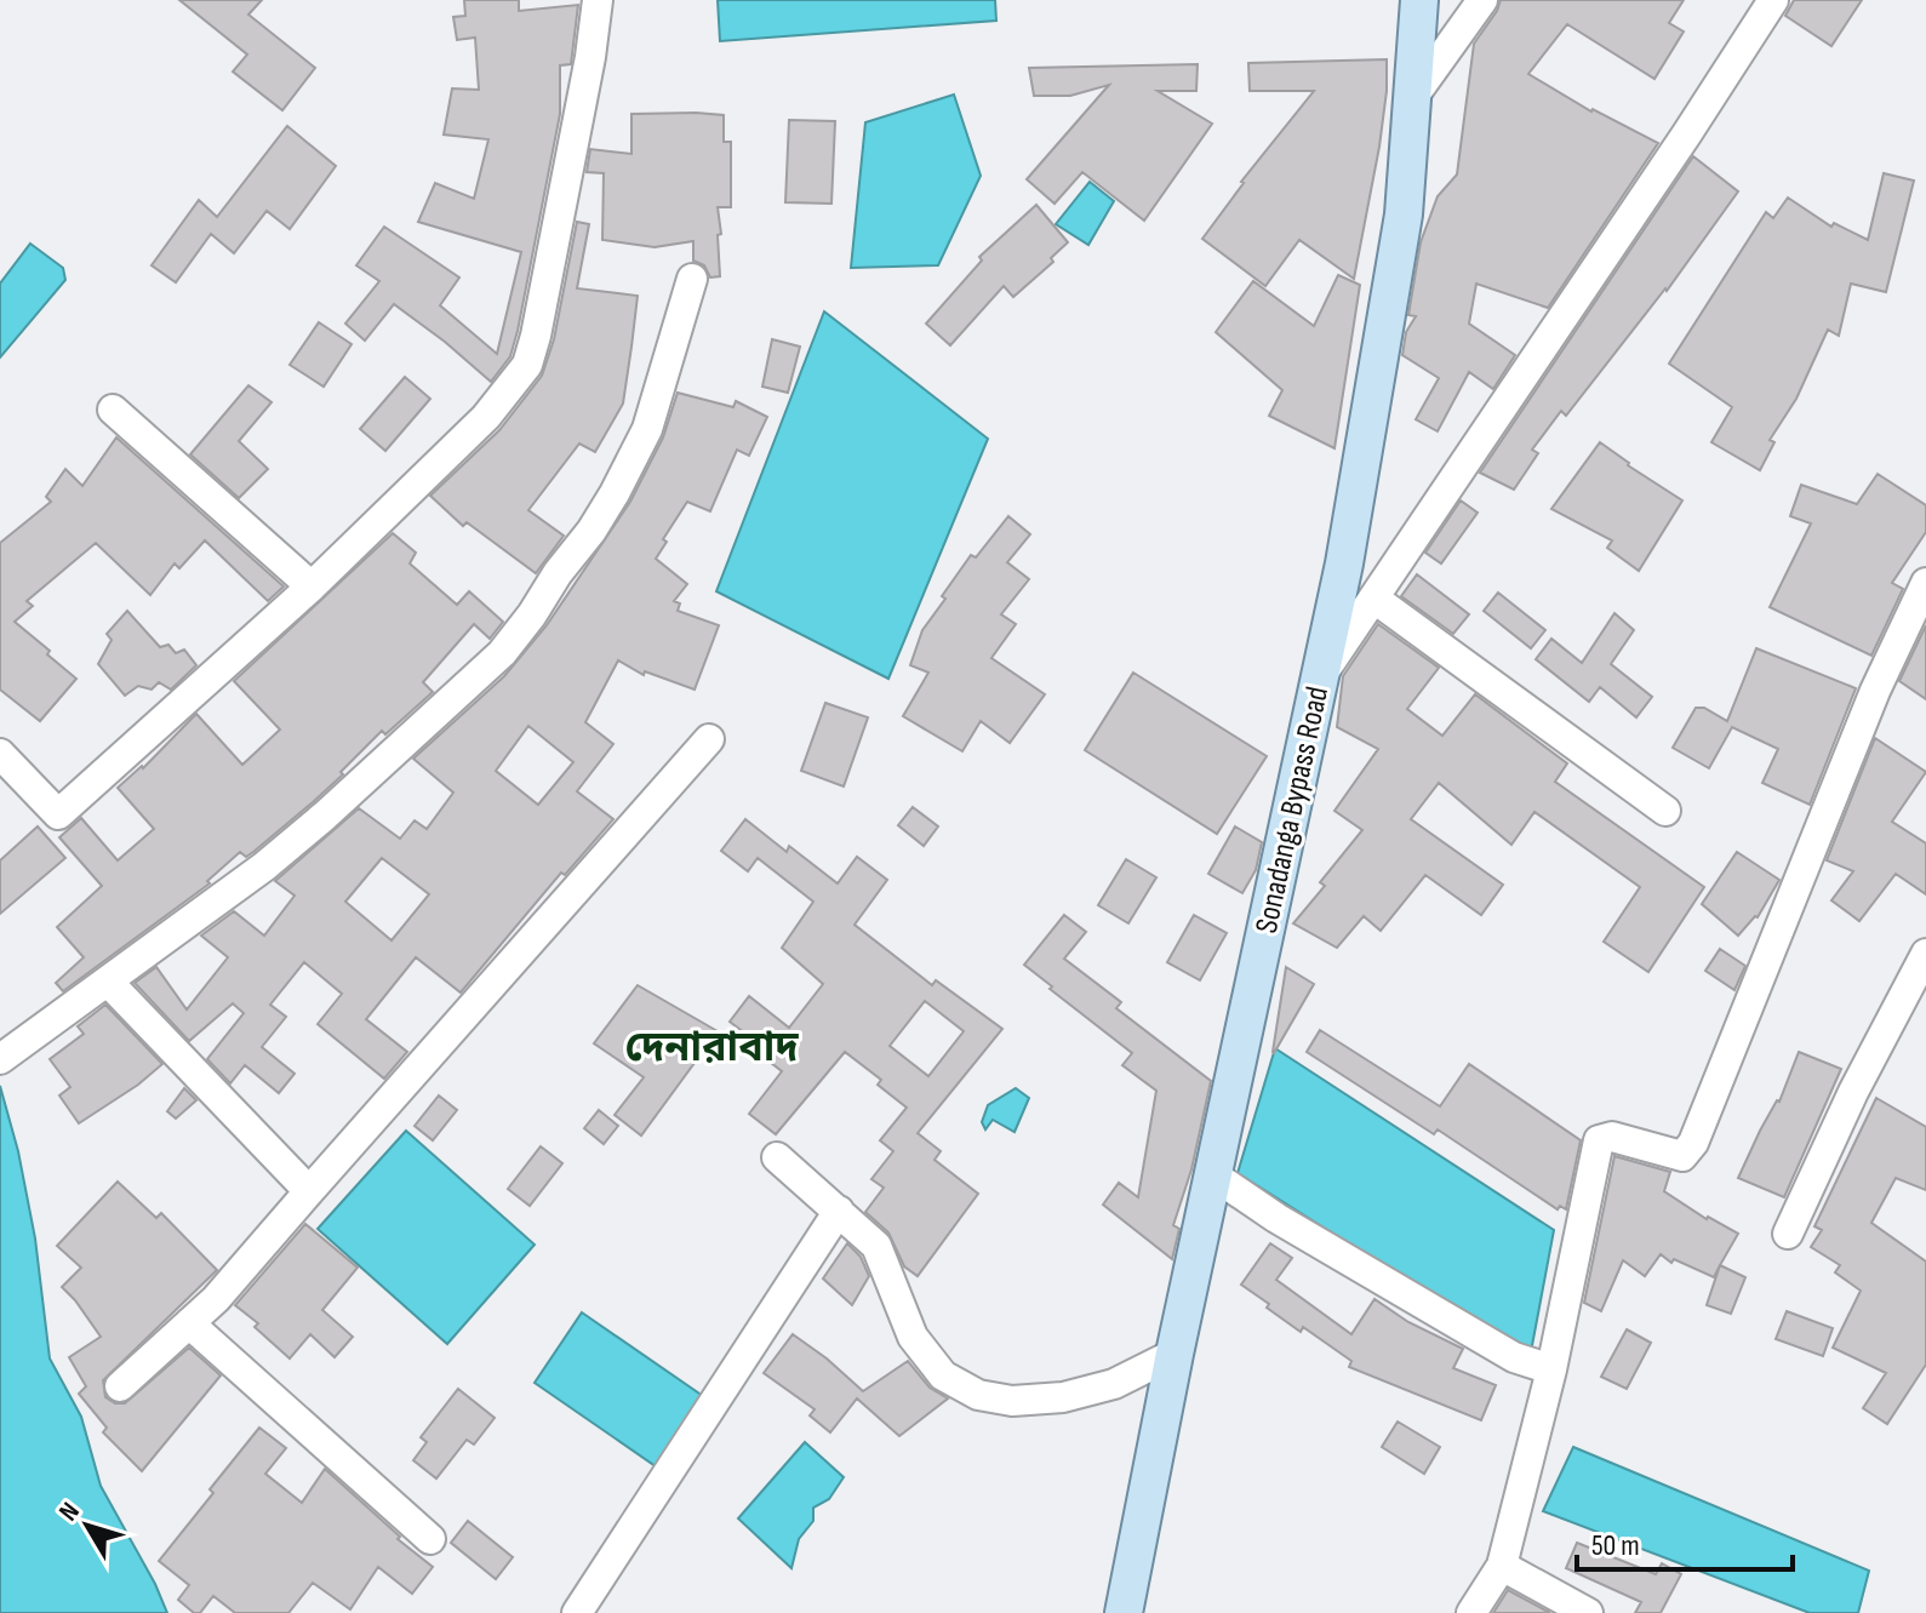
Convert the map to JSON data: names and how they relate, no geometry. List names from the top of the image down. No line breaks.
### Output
{"streets":{"main road":["Sonadanga Bypass Road"]},"districts":["দেনারাবাদ"],"scale_bar":"50 m","north":"top left"}
